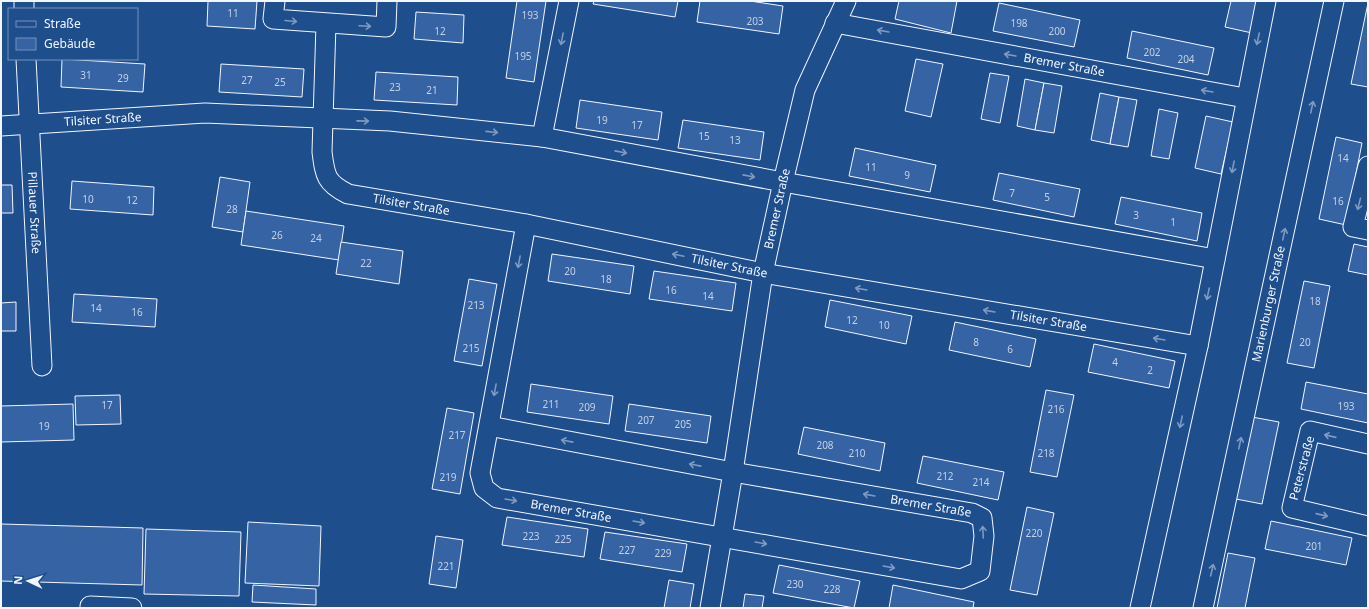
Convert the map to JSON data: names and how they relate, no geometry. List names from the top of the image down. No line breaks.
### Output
{"streets":{"street":["Bremer Straße","Tilsiter Straße","Pillauer Straße","Marienburger Straße","Peterstraße"]},"crossings":[["Bremer Straße","Tilsiter Straße"],["Tilsiter Straße","Pillauer Straße"]],"house_numbers":["11","193","203","198","12","200","202","195","204","31","29","27","25","23","21","19","17","15","13","14","11","9","7","5","10","12","16","28","3","1","26","24","22","20","18","16","14","18","213","14","16","12","10","8","20","215","6","4","2","211","17","193","209","216","207","205","19","217","208","210","218","212","219","214","220","223","225","201","227","229","221","230","228"],"legend":["Straße","Gebäude"],"north":"left"}
